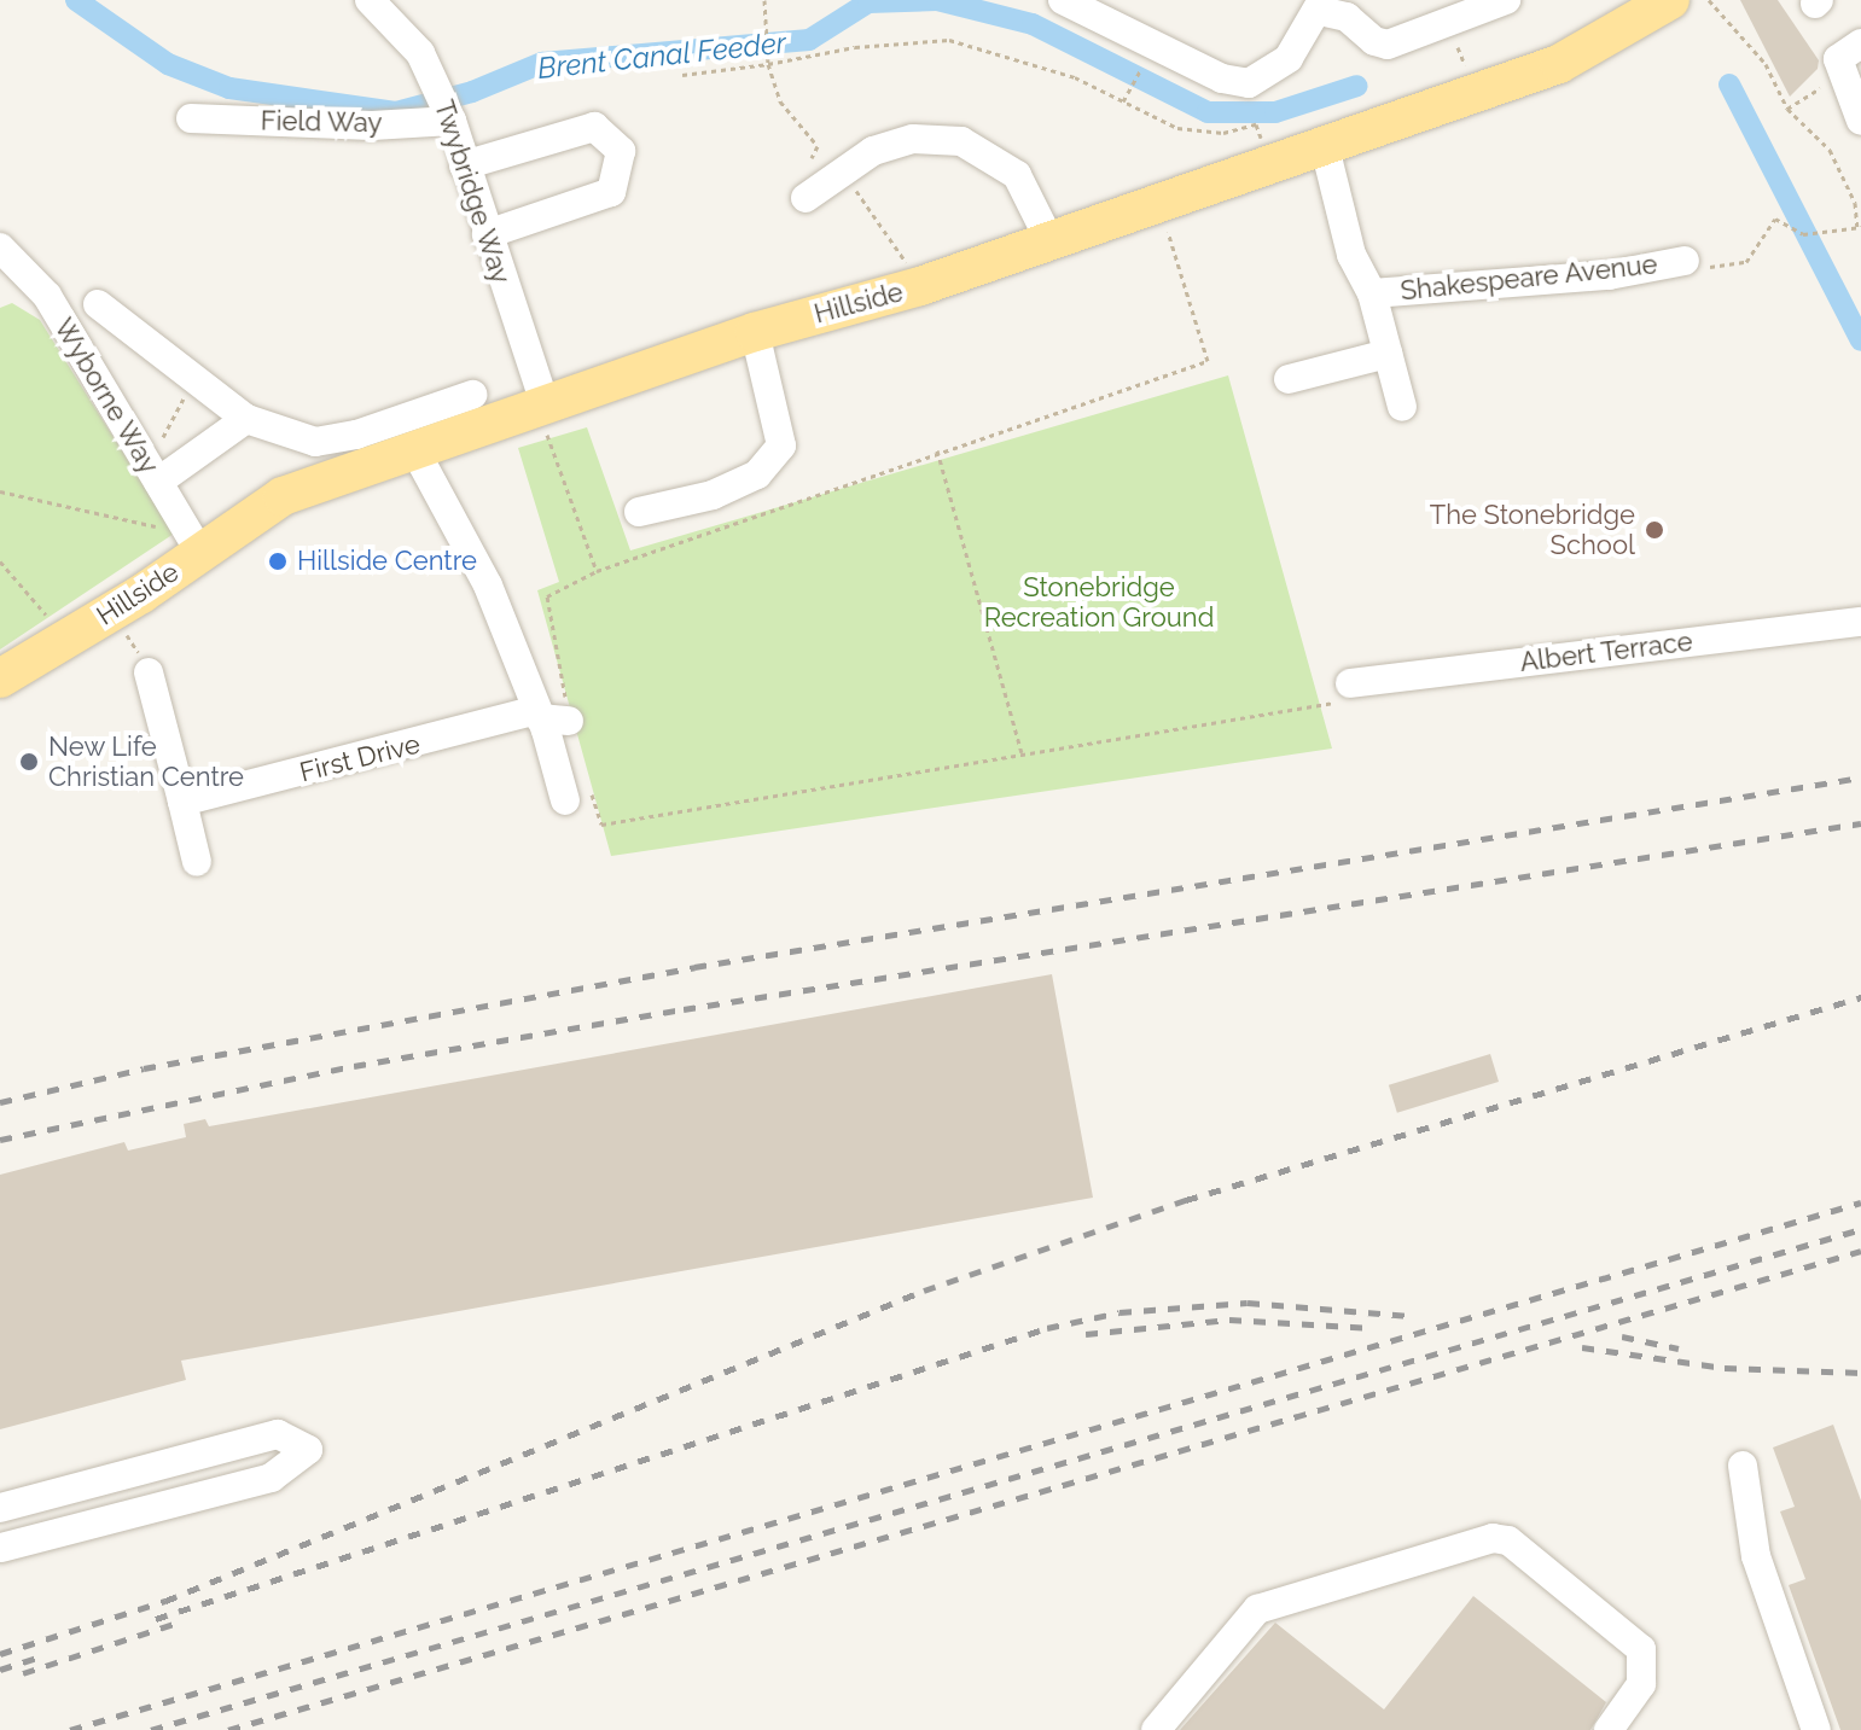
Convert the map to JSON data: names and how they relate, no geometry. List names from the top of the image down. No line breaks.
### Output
{"streets":{"main road":["Hillside"],"street":["Field Way","Twybridge Way","Shakespeare Avenue","Wyborne Way","Albert Terrace","First Drive"]},"crossings":[["Field Way","Twybridge Way"],["Twybridge Way","Hillside"],["Hillside","Wyborne Way"]],"water":["Brent Canal Feeder"],"parks":["Stonebridge Recreation Ground"],"places":["The Stonebridge School","Hillside Centre","New Life Christian Centre"]}
